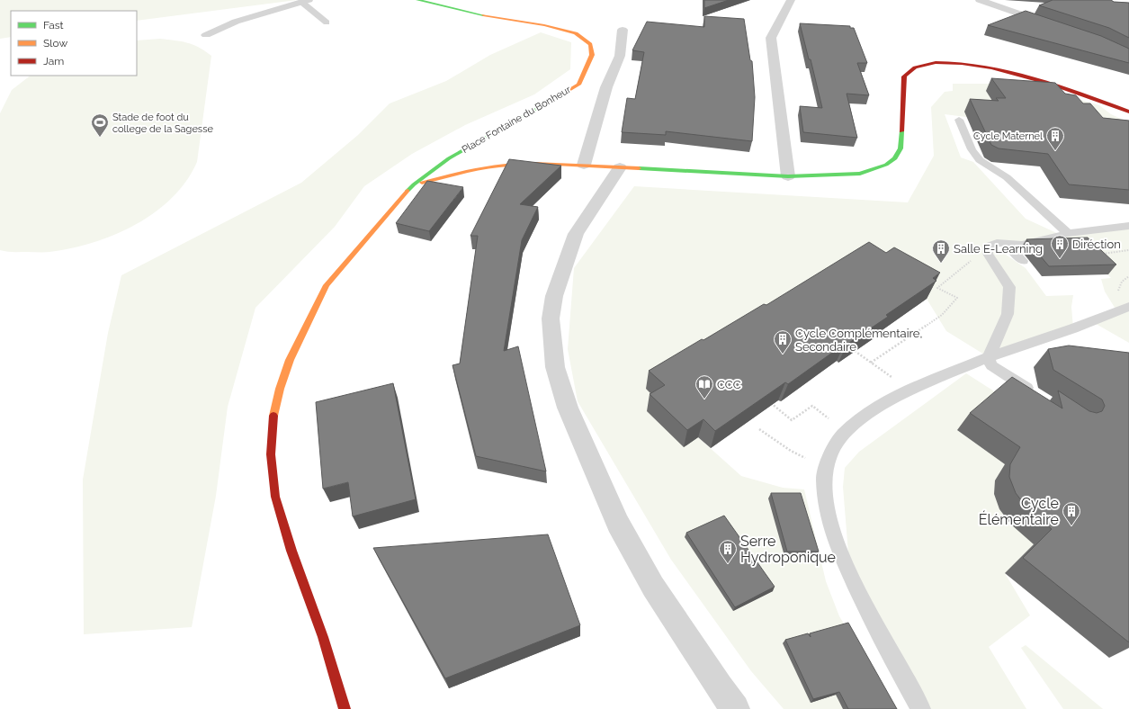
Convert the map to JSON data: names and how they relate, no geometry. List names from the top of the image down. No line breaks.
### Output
{"streets":{"street":["Place Fontaine du Bonheur"]},"places":{"sports":["Stade de foot du college de la Sagesse"],"building":["Cycle Maternel","Diréction","Salle E-Learning","Cycle Complémentaire, Secondaire","Cycle Élémentaire","Serre Hydroponique"],"library":["CCC"]},"legend":["Fast","Slow","Jam"]}
